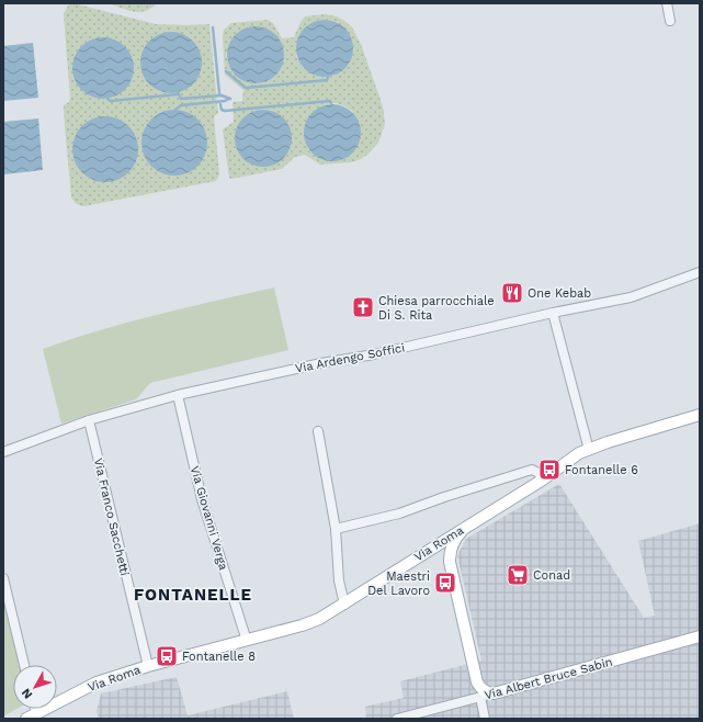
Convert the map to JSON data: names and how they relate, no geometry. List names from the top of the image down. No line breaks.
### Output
{"streets":{"main road":["Via Roma","Via Albert Bruce Sabin"],"street":["Via Ardengo Soffici","Via Franco Sacchetti","Via Giovanni Verga"]},"crossings":[["Via Ardengo Soffici","Via Franco Sacchetti"],["Via Ardengo Soffici","Via Giovanni Verga"],["Via Franco Sacchetti","Via Roma"],["Via Giovanni Verga","Via Roma"]],"districts":["FONTANELLE"],"places":{"restaurant":["One Kebab"],"church":["Chiesa parrocchiale Di S. Rita"],"bus stop":["Fontanelle 6","Maestri Del Lavoro","Fontanelle 8"],"supermarket":["Conad"]},"north":"bottom left"}
